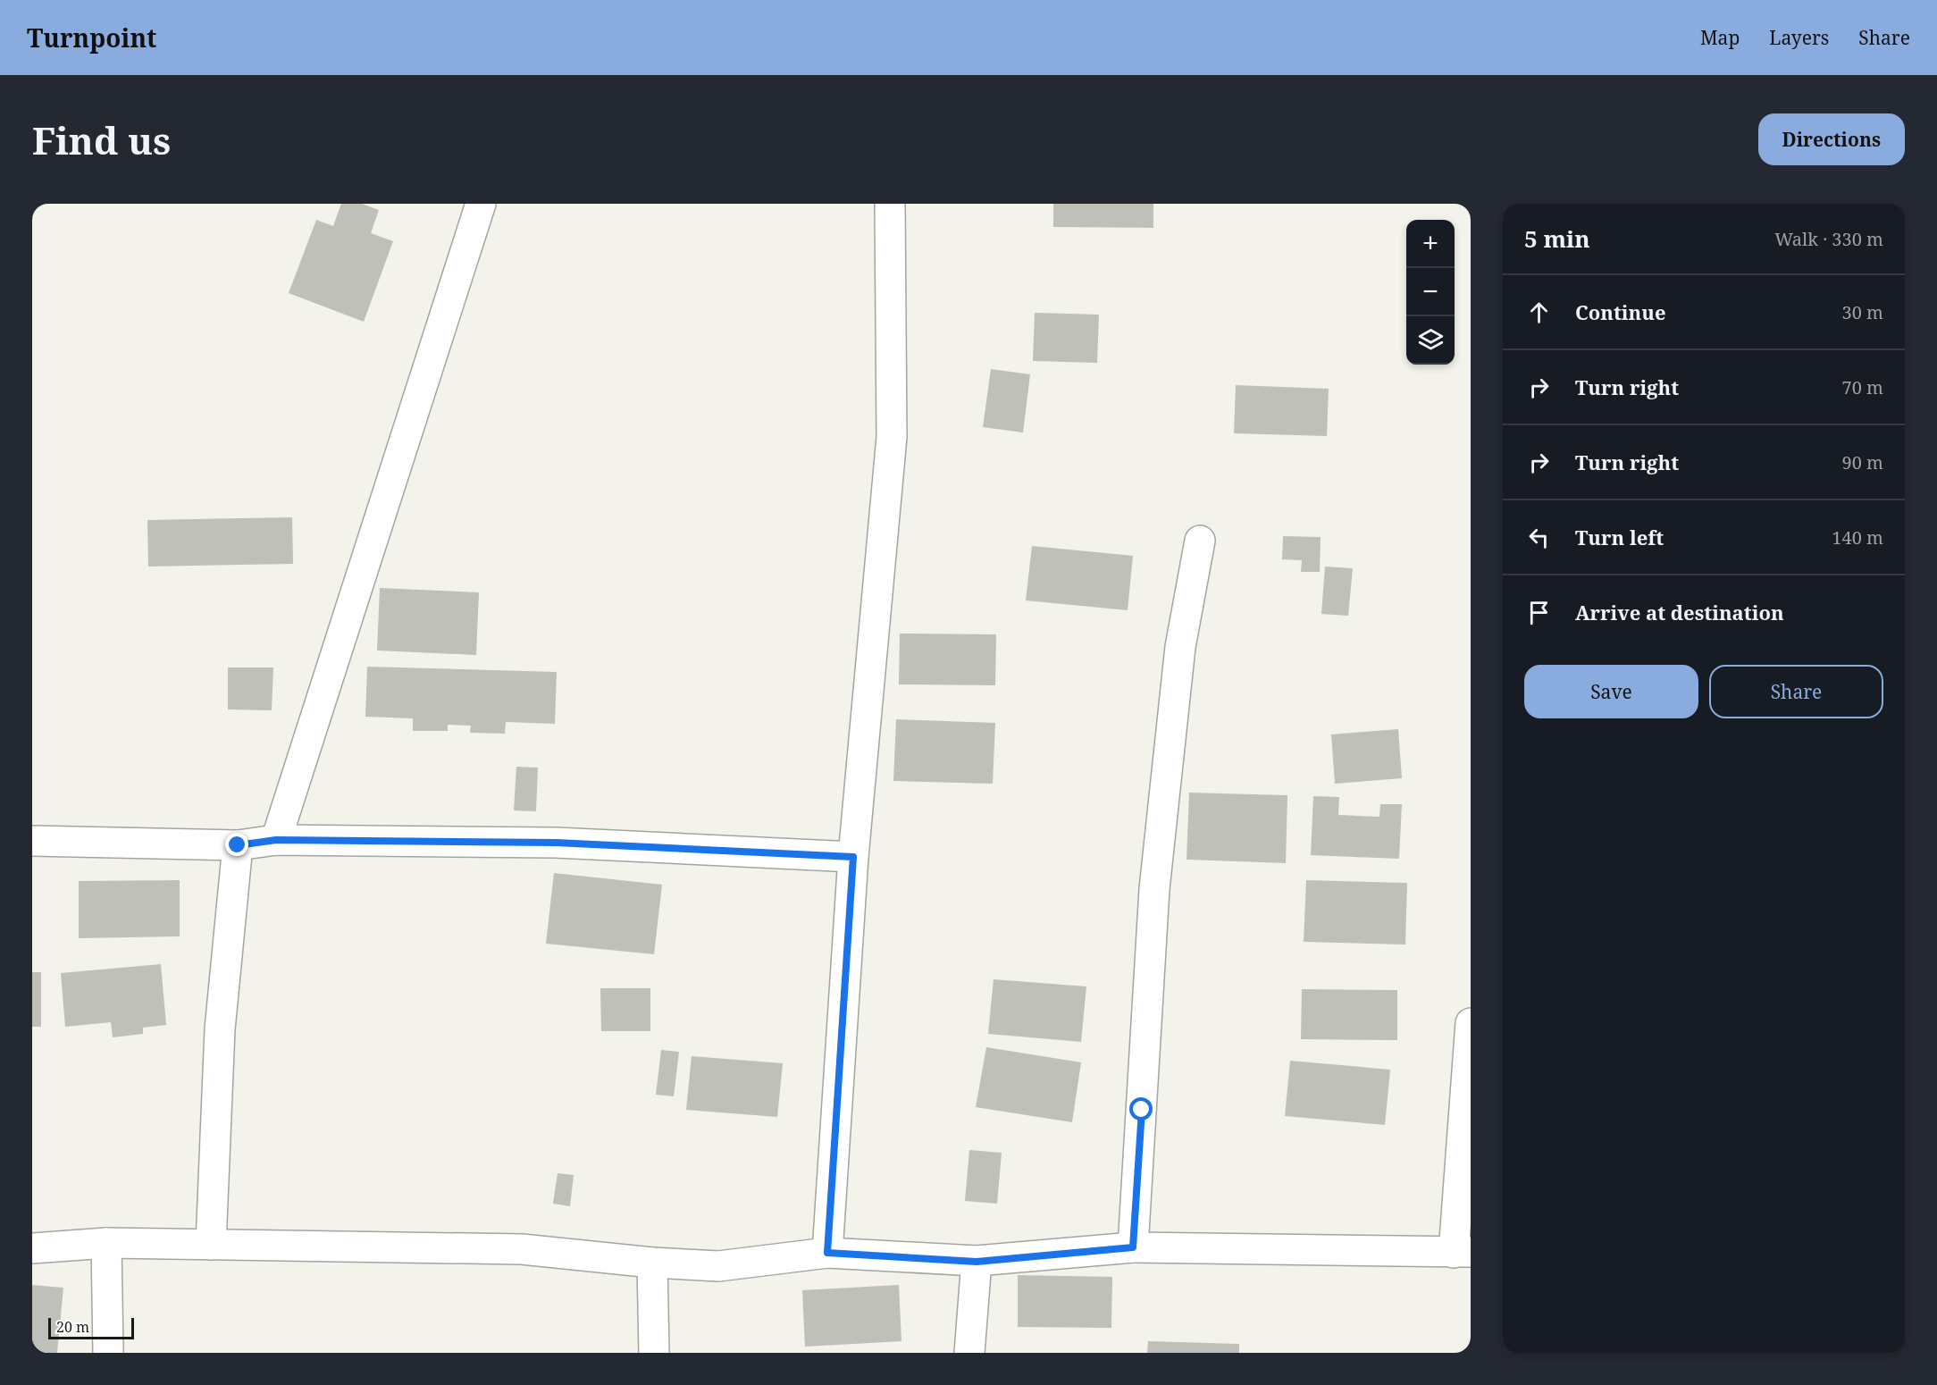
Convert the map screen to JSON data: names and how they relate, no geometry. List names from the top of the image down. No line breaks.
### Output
{"scale_bar":"20 m","page":{"header":"Turnpoint","nav":["Map","Layers","Share"],"buttons":["Directions",["Save","Share"]],"title":"Find us","heading":["5 min","Walk · 330 m"],"map_buttons":["+","−"],"list":[["Continue","30 m"],["Turn right","70 m"],["Turn right","90 m"],["Turn left","140 m"],"Arrive at destination"],"scale":"20 m"}}
